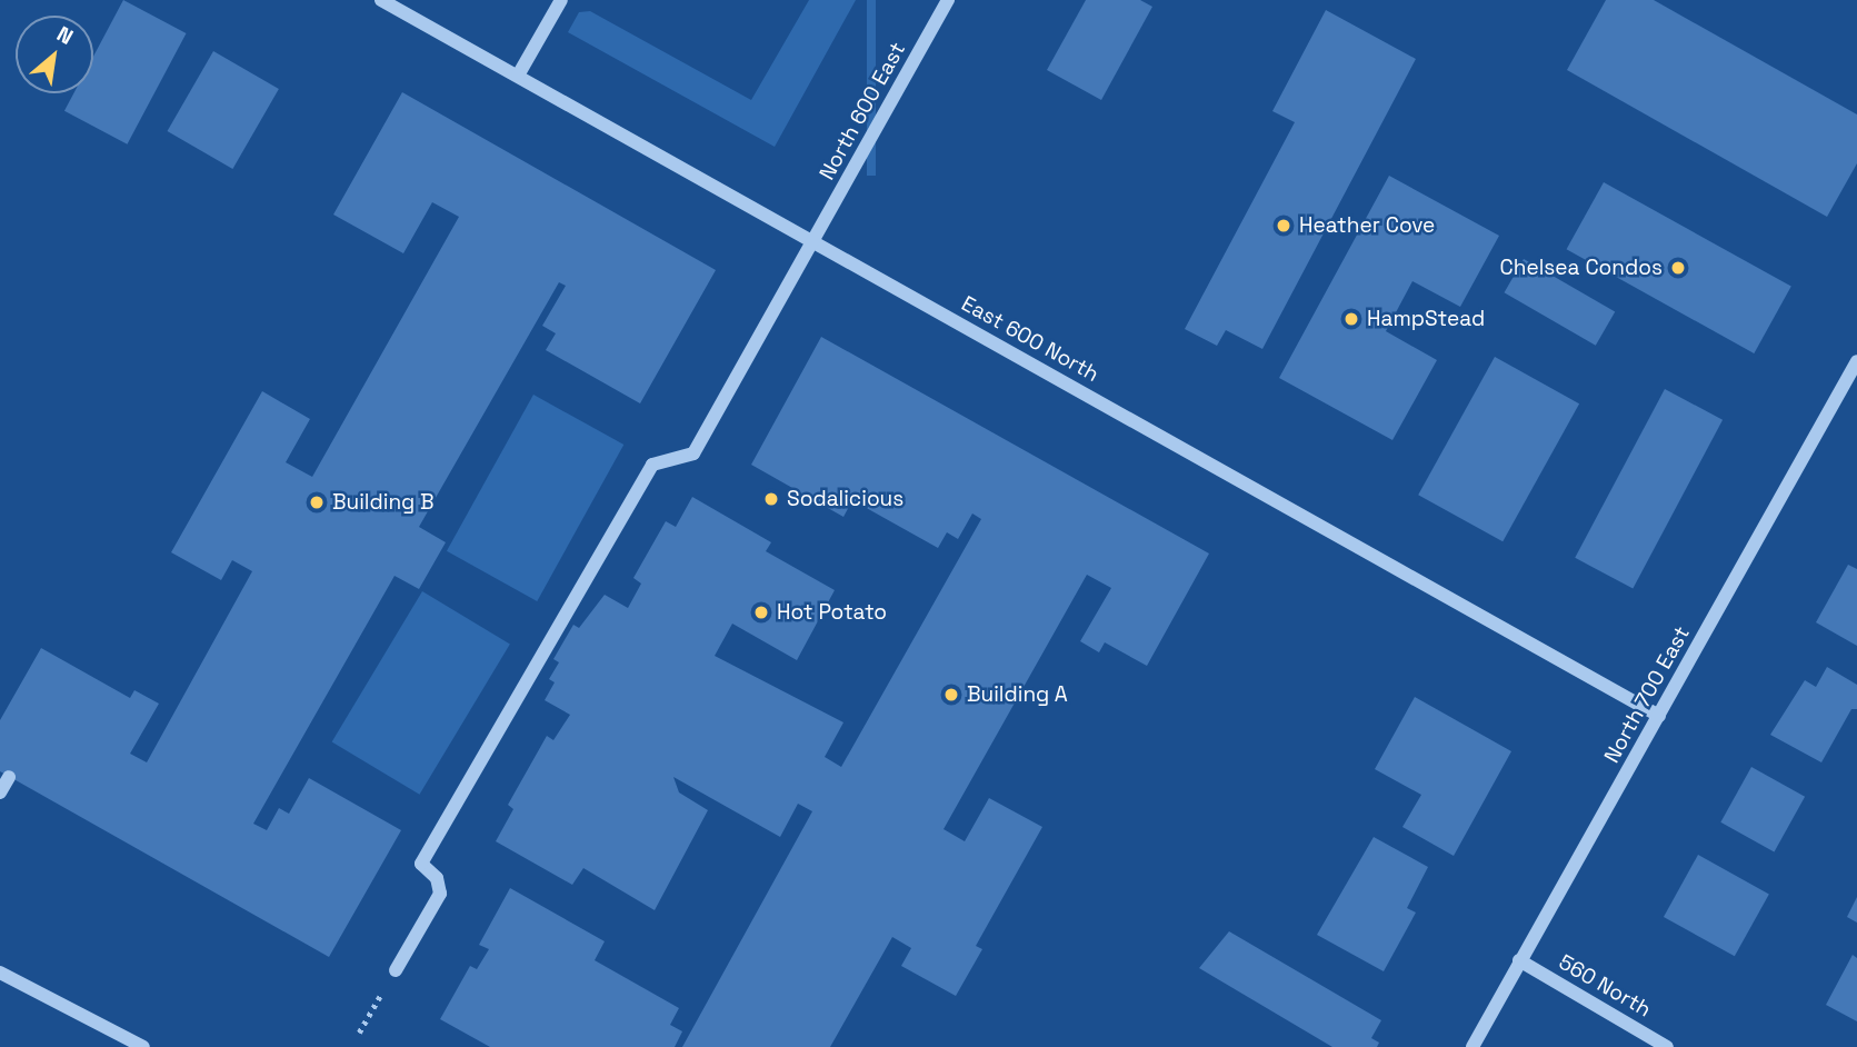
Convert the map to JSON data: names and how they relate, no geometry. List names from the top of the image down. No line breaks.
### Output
{"streets":{"street":["North 600 East","East 600 North","North 700 East","560 North"]},"crossings":[["North 600 East","East 600 North"],["East 600 North","North 700 East"],["North 700 East","560 North"]],"places":["Heather Cove","Chelsea Condos","HampStead","Sodalicious","Building B","Hot Potato","Building A"],"north":"top right"}
